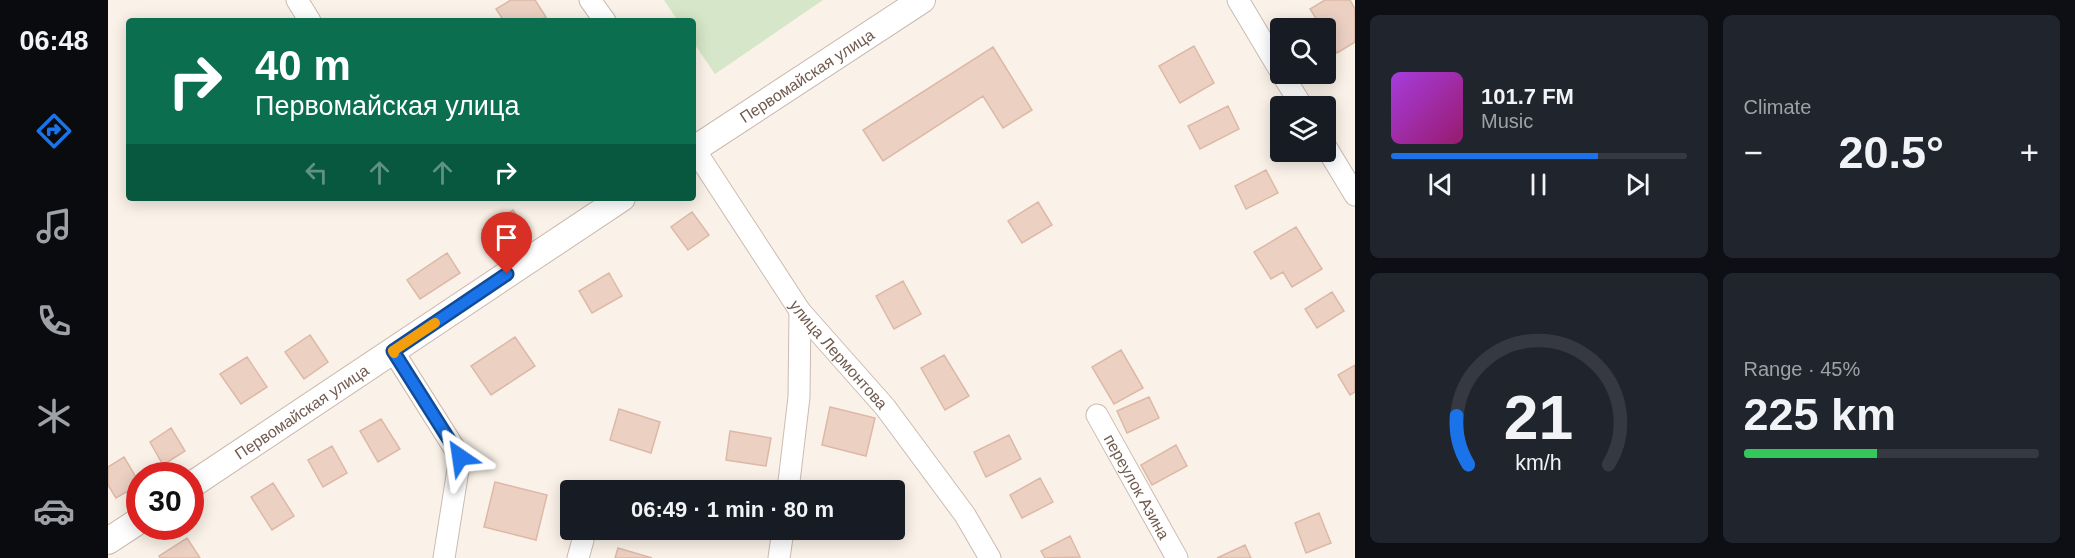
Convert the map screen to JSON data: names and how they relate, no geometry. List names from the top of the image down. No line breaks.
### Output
{"streets":{"street":["Первомайская улица","улица Лермонтова","переулок Азина"]},"page":{"tabs":"06:48","tile":["Climate",["Range · 45%","225 km"]],"turn":["40 m","Первомайская улица"],"song":["101.7 FM","Music"],"heat":["−","20.5°","+"],"limit":"30","trip":"06:49 · 1 min · 80 m","gauge":["21","km/h"]}}
